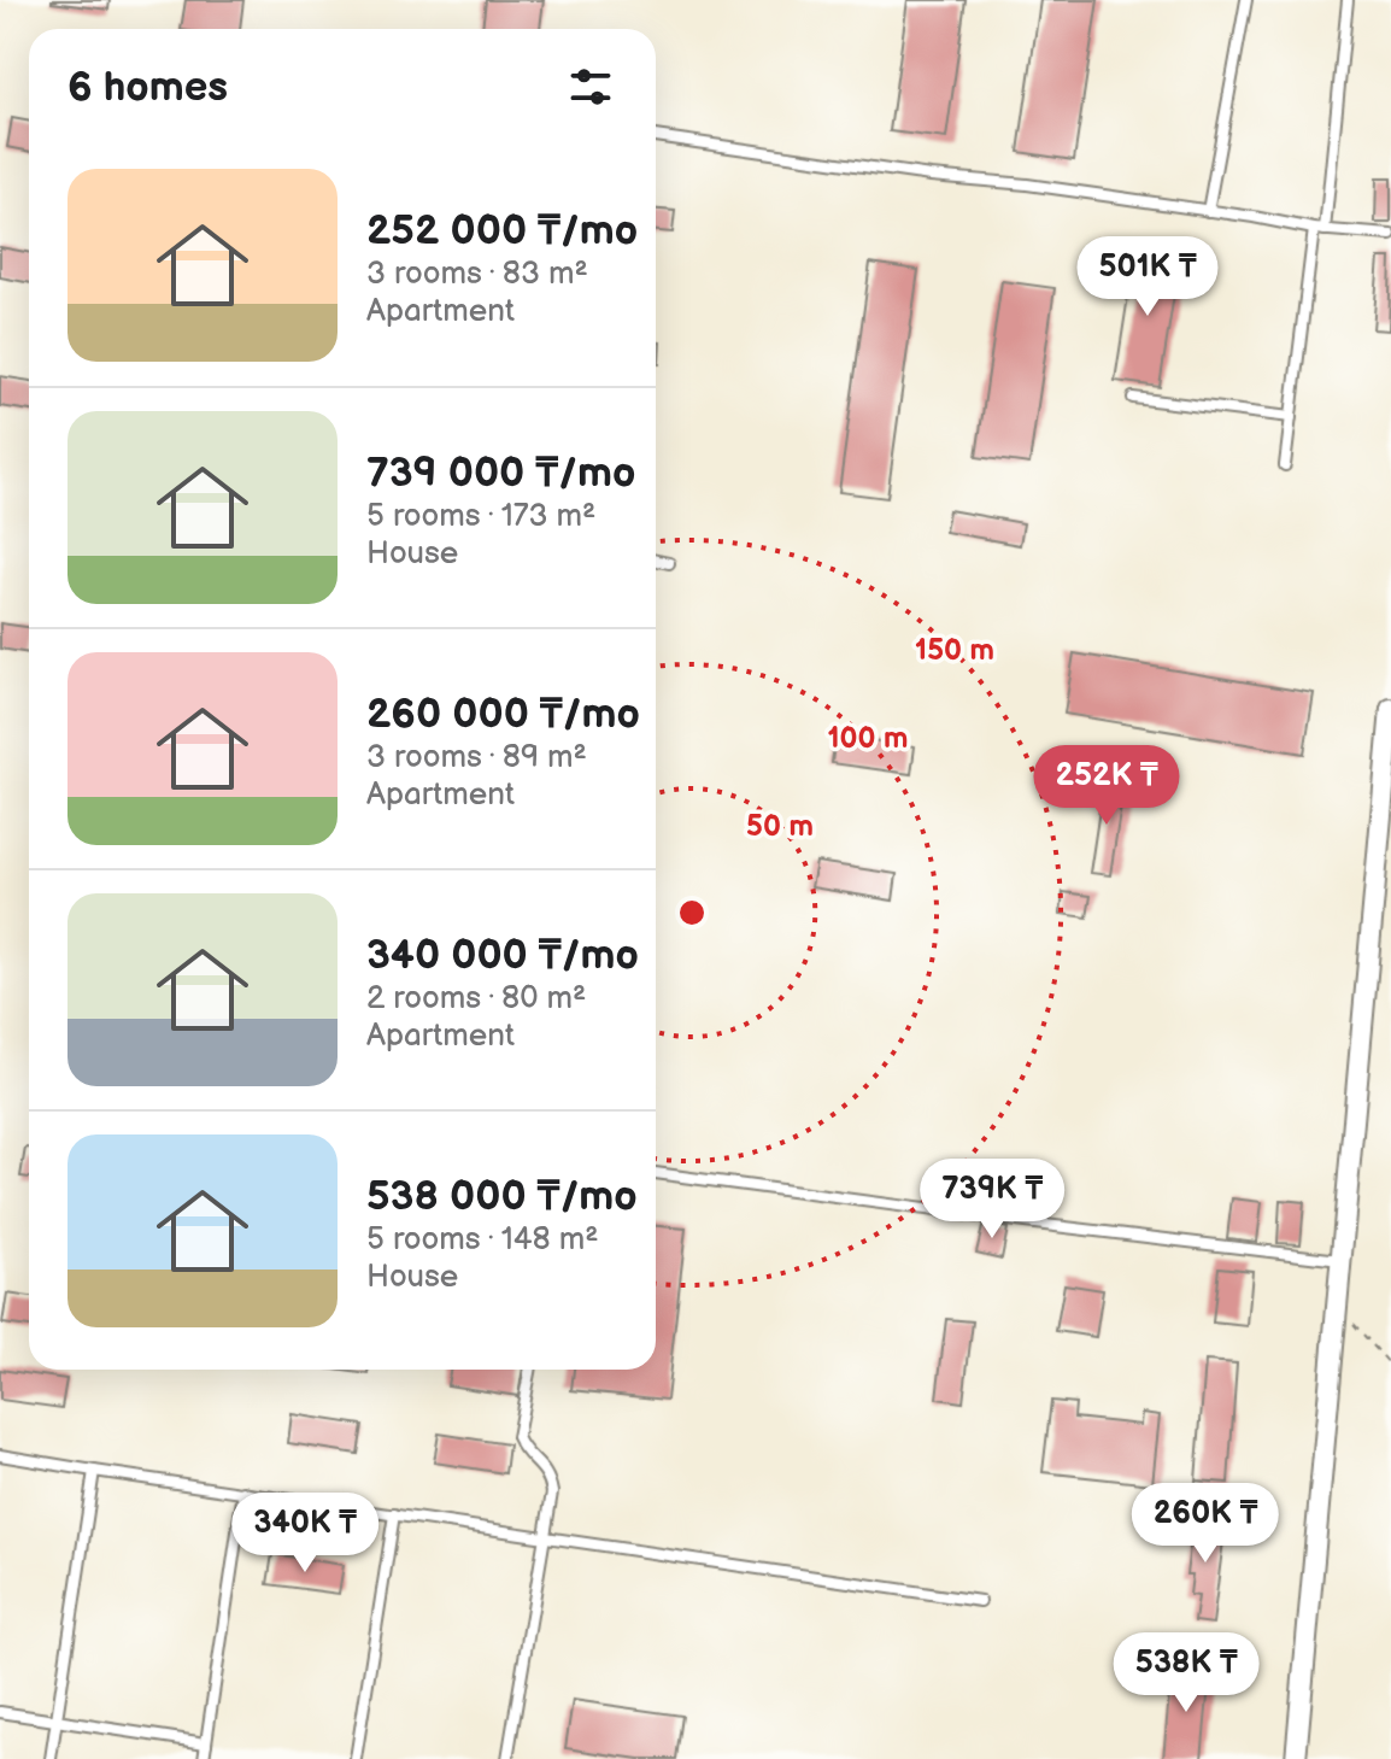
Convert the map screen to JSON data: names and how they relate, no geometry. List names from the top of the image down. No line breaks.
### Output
{"page":{"heading":"6 homes","list":[{"name":"252 000 ₸/mo","note":"3 rooms · 83 m² · Apartment"},{"name":"739 000 ₸/mo","note":"5 rooms · 173 m² · House"},{"name":"260 000 ₸/mo","note":"3 rooms · 89 m² · Apartment"},{"name":"340 000 ₸/mo","note":"2 rooms · 80 m² · Apartment"},{"name":"538 000 ₸/mo","note":"5 rooms · 148 m² · House"}],"price":["501K ₸","252K ₸","739K ₸","260K ₸","340K ₸","538K ₸"]},"rings":["150 m","100 m","50 m"]}
